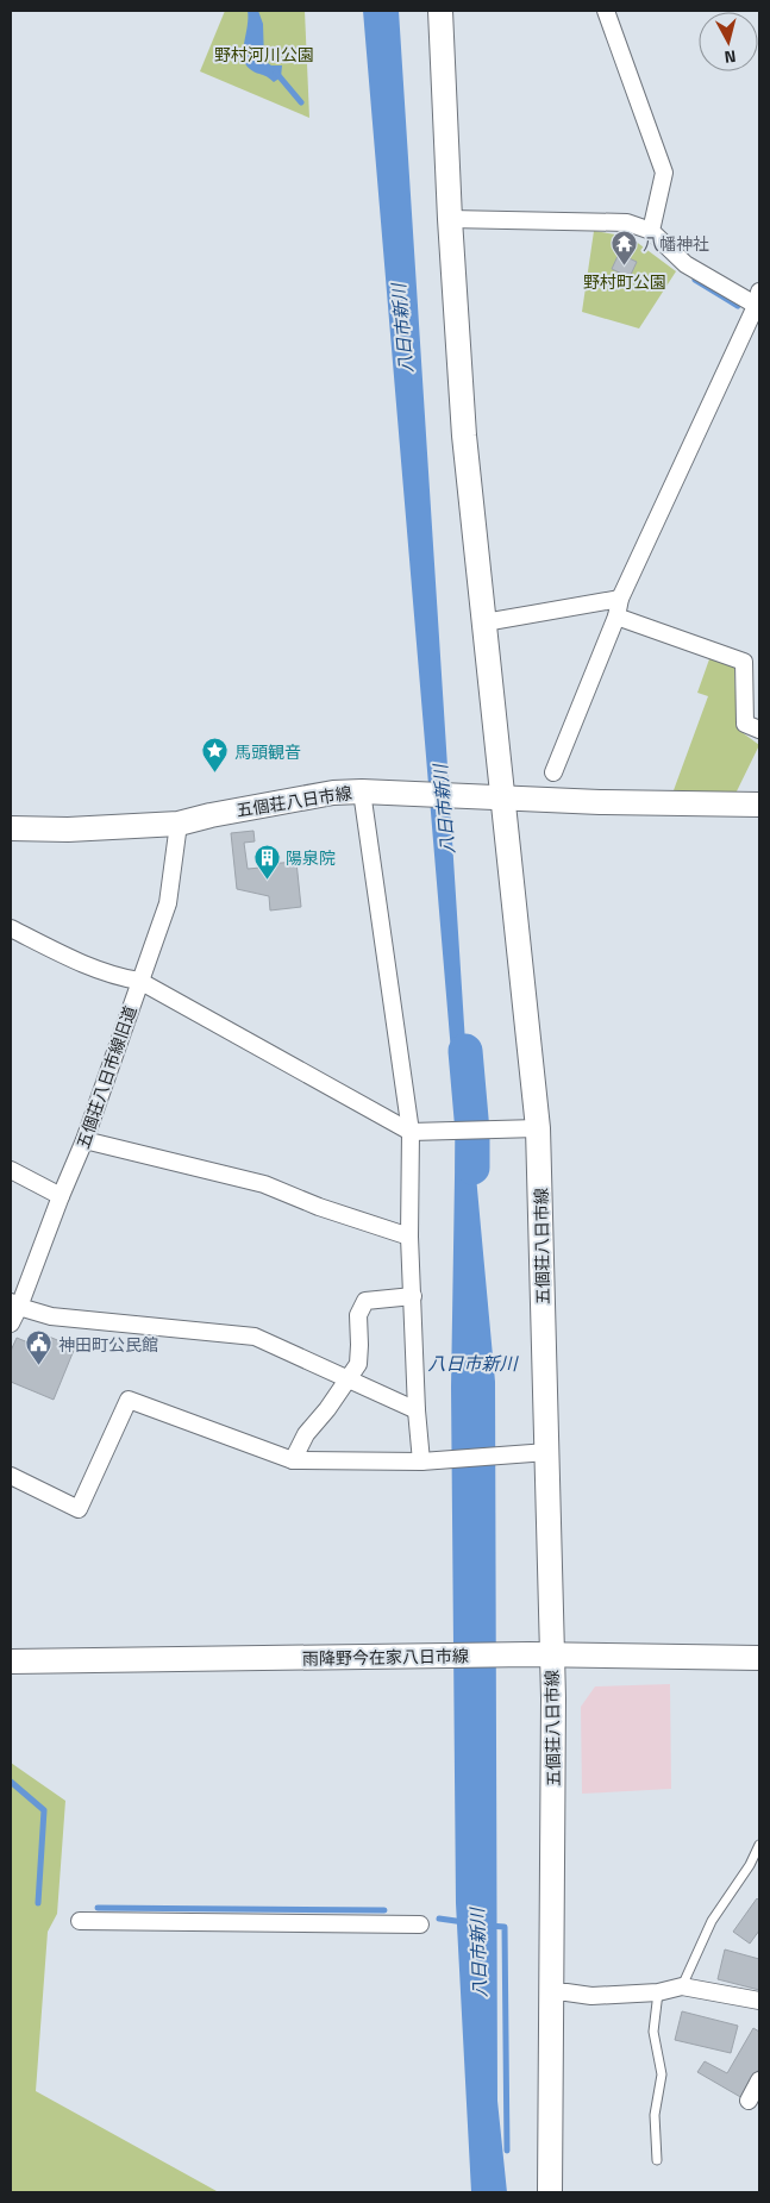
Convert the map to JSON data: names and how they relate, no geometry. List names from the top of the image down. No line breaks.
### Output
{"streets":{"main road":["五個荘八日市線","雨降野今在家八日市線"],"street":["五個荘八日市線旧道"]},"crossings":[["五個荘八日市線","五個荘八日市線旧道"],["五個荘八日市線","雨降野今在家八日市線"]],"water":["八日市新川"],"parks":["野村河川公園","野村町公園"],"places":{"temple":["八幡神社"],"place":["馬頭観音"],"building":["陽泉院"],"public building":["神田町公民館"]},"north":"bottom"}
